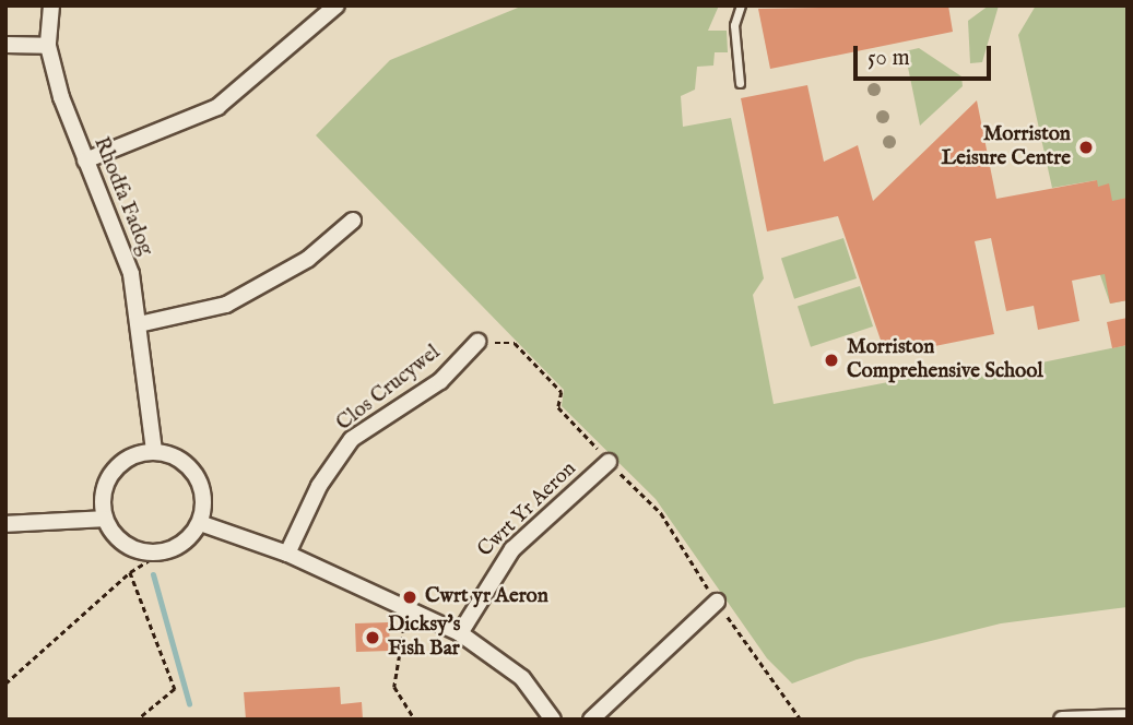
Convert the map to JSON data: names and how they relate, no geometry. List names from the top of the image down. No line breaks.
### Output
{"streets":{"street":["Rhodfa Fadog","Clos Crucywel","Cwrt Yr Aeron"]},"places":["Morriston Leisure Centre","Morriston Comprehensive School","Cwrt yr Aeron","Dicksy's Fish Bar"],"scale_bar":"50 m"}
